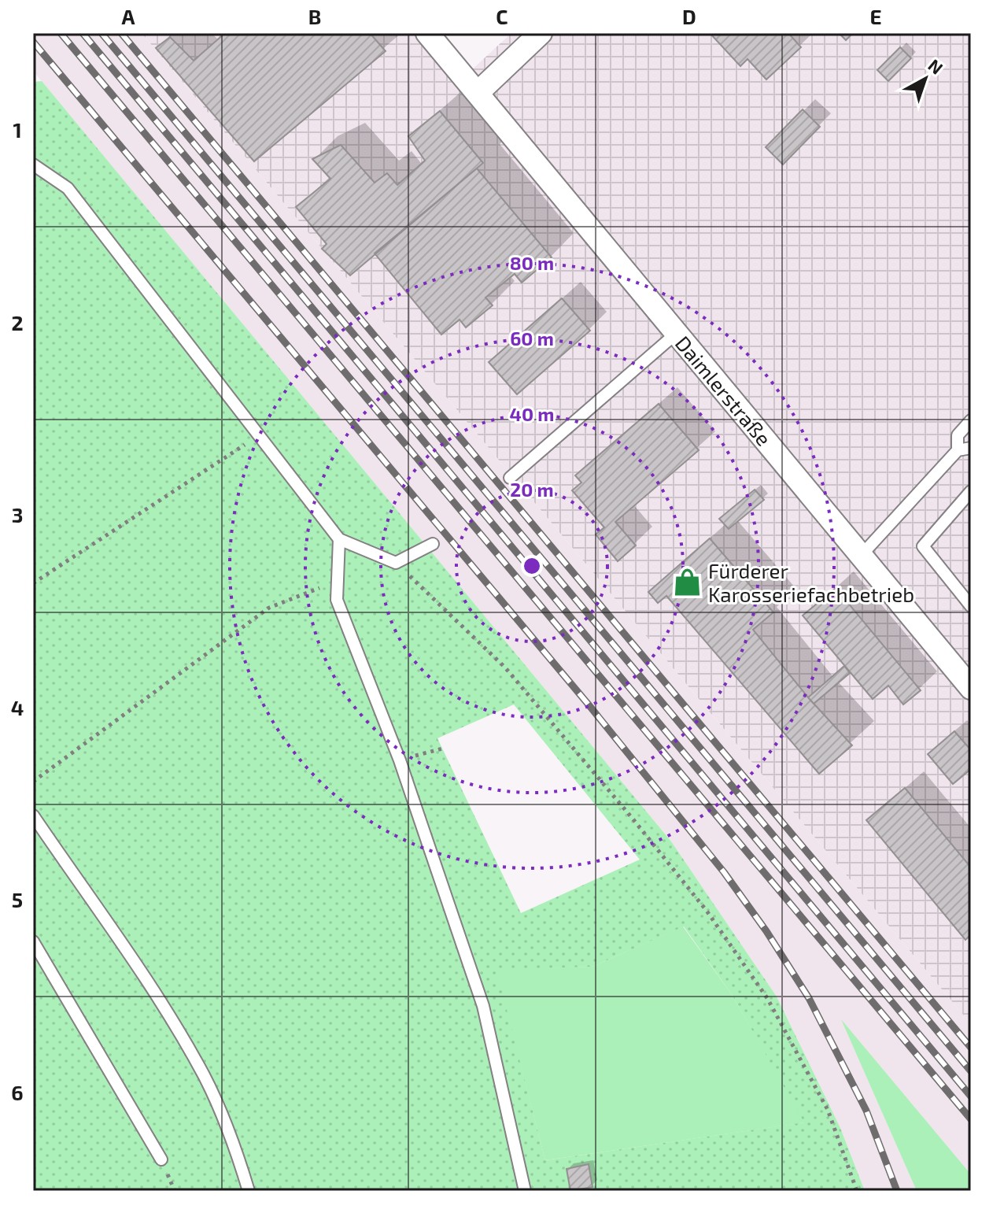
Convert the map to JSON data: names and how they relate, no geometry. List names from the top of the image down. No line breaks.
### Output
{"streets":{"street":["Daimlerstraße"]},"places":{"shop":["Fürderer Karosseriefachbetrieb"]},"north":"top right","grid":{"columns":["A","B","C","D","E"],"rows":["1","2","3","4","5","6"]},"rings":["80 m","60 m","40 m","20 m"]}
